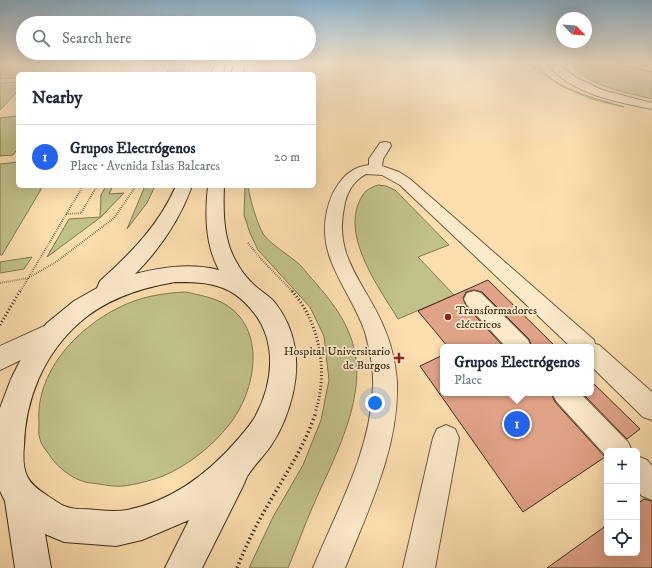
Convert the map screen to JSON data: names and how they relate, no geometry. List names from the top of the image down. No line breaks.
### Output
{"places":{"other":["Transformadores eléctricos"],"health":["Hospital Universitario de Burgos"]},"north":"bottom right","page":{"search":"Search here","heading":"Nearby","list":[{"mark":"1","name":"Grupos Electrógenos","note":"Place · Avenida Islas Baleares","value":"20 m"}],"popup":["Grupos Electrógenos","Place"],"pins":"1","map_buttons":["+","−"]}}
